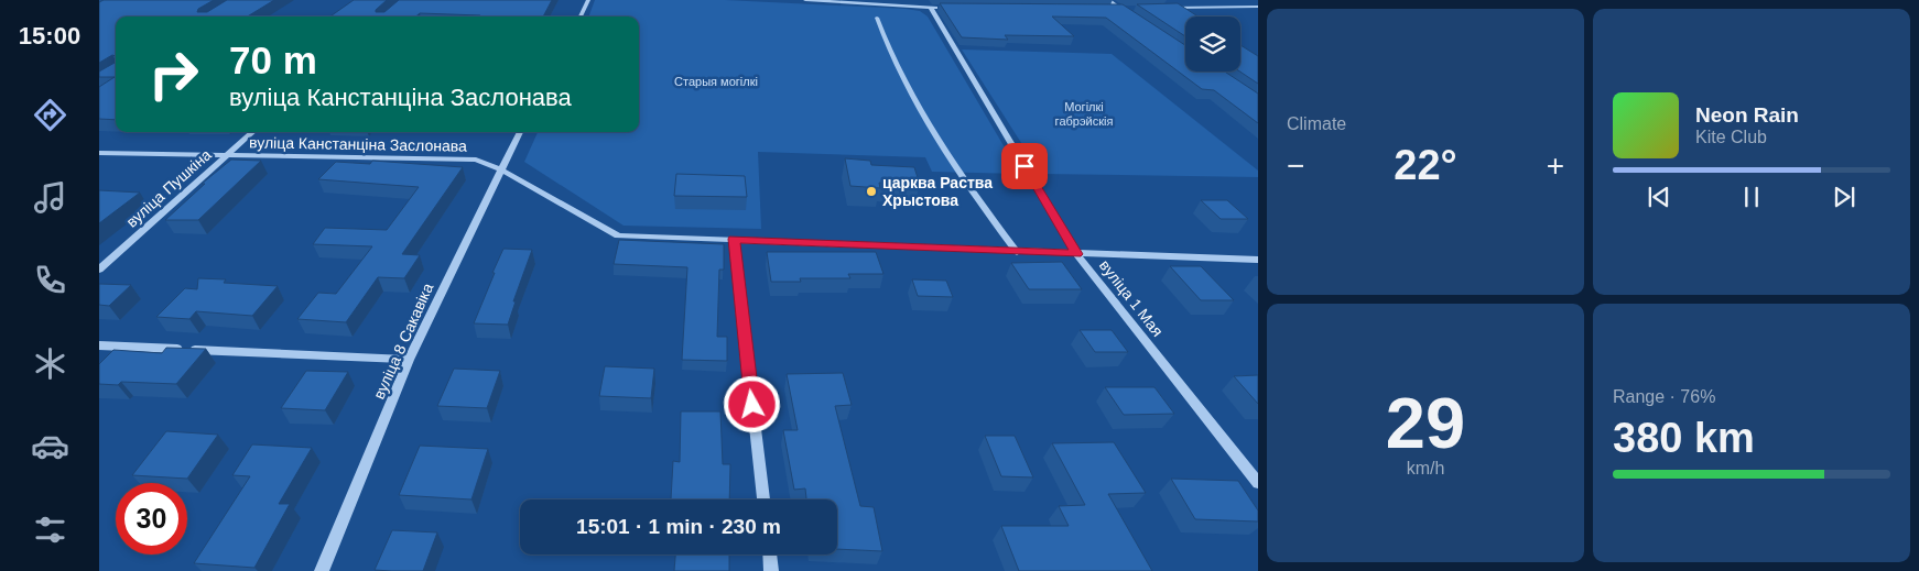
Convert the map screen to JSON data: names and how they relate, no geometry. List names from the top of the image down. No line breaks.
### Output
{"streets":{"street":["вуліца Канстанціна Заслонава","вуліца Пушкіна","вуліца 1 Мая","вуліца 8 Сакавіка"]},"crossings":[["вуліца Канстанціна Заслонава","вуліца Пушкіна"],["вуліца Канстанціна Заслонава","вуліца 1 Мая"],["вуліца Канстанціна Заслонава","вуліца 8 Сакавіка"]],"parks":["Старыя могілкі","Могілкі габрэйскія"],"places":["царква Раства Хрыстова"],"page":{"tabs":"15:00","tile":["Climate",["29","km/h"],["Range · 76%","380 km"]],"turn":["70 m","вуліца Канстанціна Заслонава"],"song":["Neon Rain","Kite Club"],"heat":["−","22°","+"],"limit":"30","trip":"15:01 · 1 min · 230 m"}}
